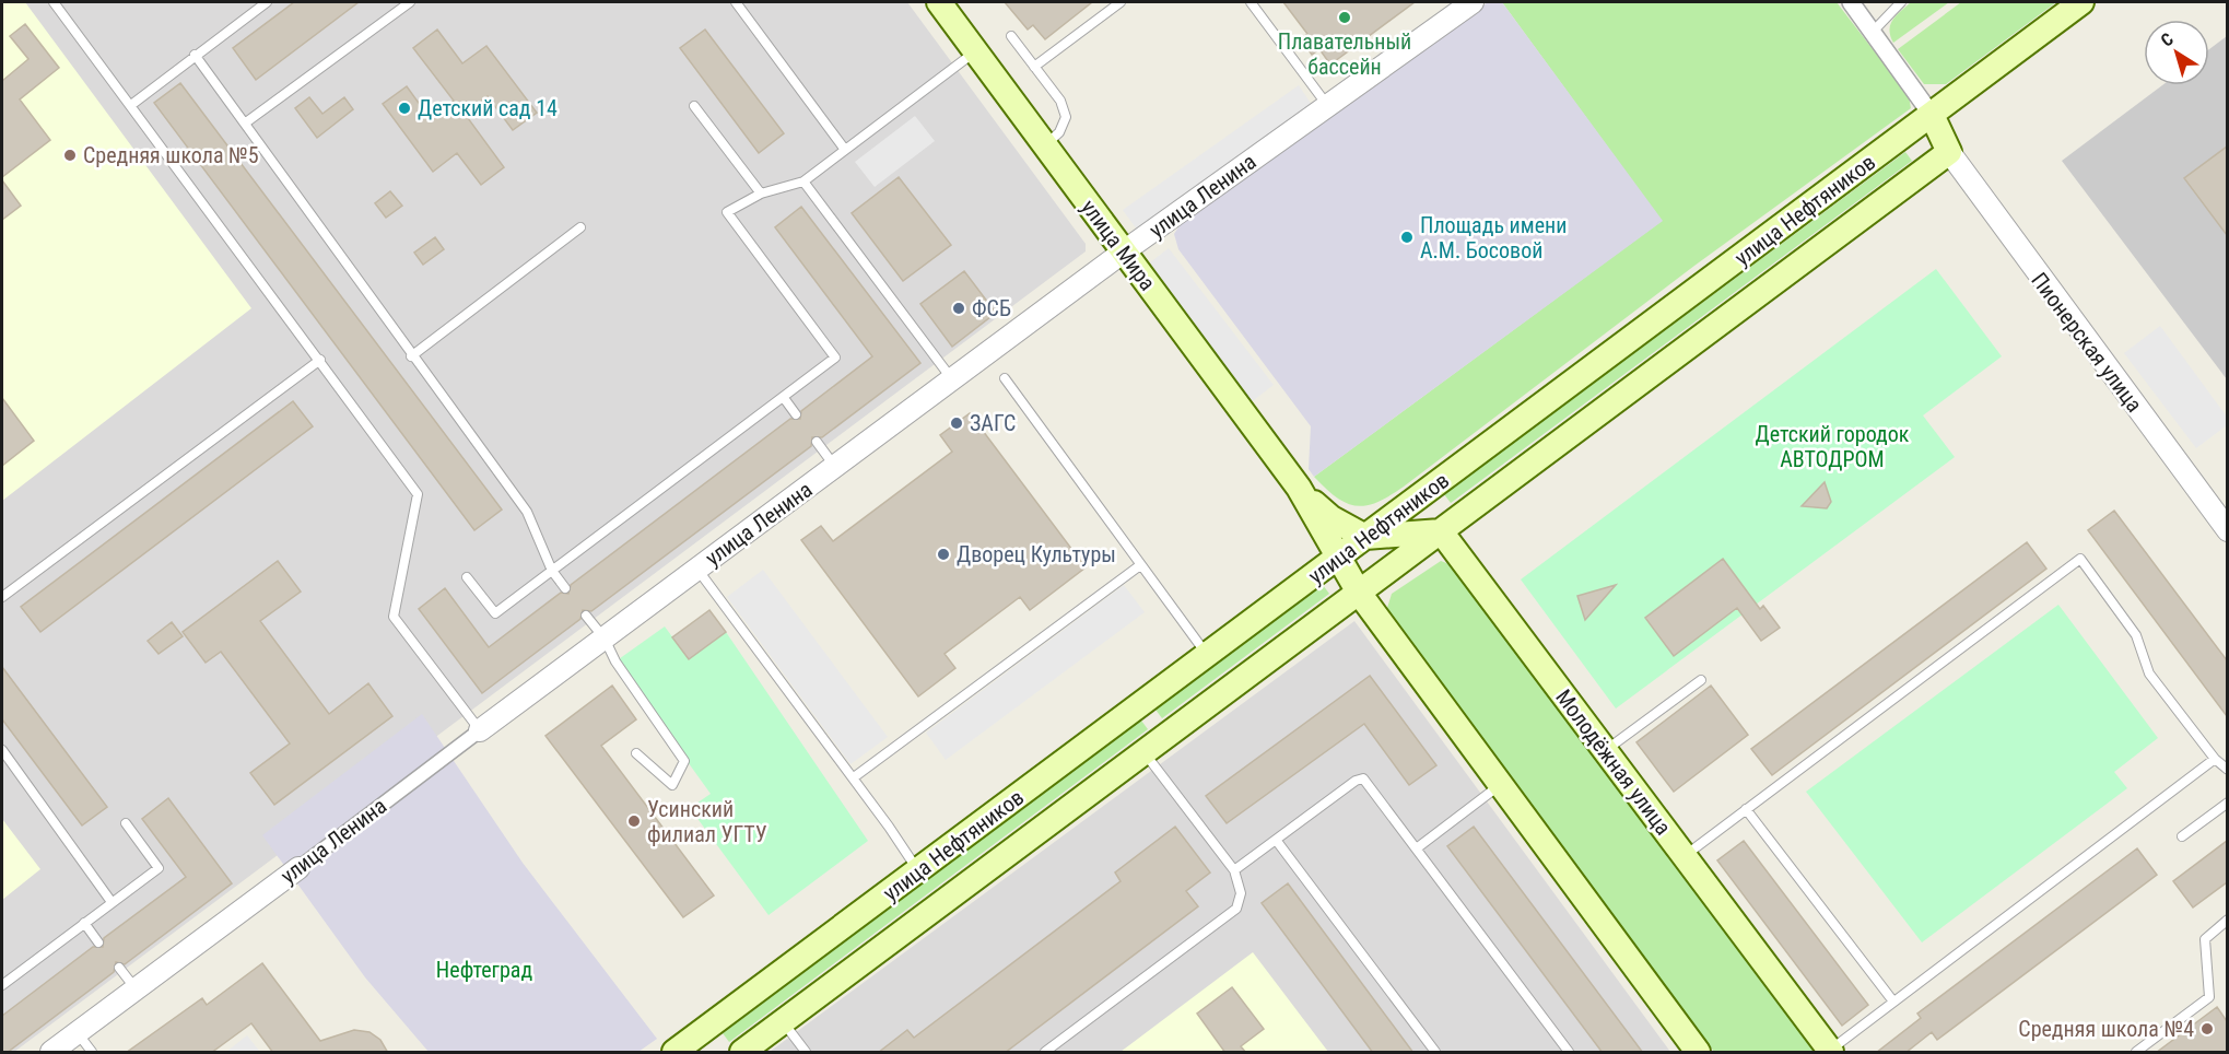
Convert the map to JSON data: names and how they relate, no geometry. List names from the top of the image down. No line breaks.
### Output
{"streets":{"main road":["улица Нефтяников","улица Мира","Молодёжная улица"],"street":["улица Ленина","Пионерская улица"]},"crossings":[["улица Ленина","улица Мира"],["улица Нефтяников","улица Мира"],["улица Нефтяников","Пионерская улица"],["улица Нефтяников","Молодёжная улица"]],"parks":["Детский городок АВТОДРОМ","Нефтеград"],"places":["Плавательный бассейн","Детский сад 14","Средняя школа №5","Площадь имени А.М. Босовой","ФСБ","ЗАГС","Дворец Культуры","Усинский филиал УГТУ","Средняя школа №4"],"north":"top left"}
